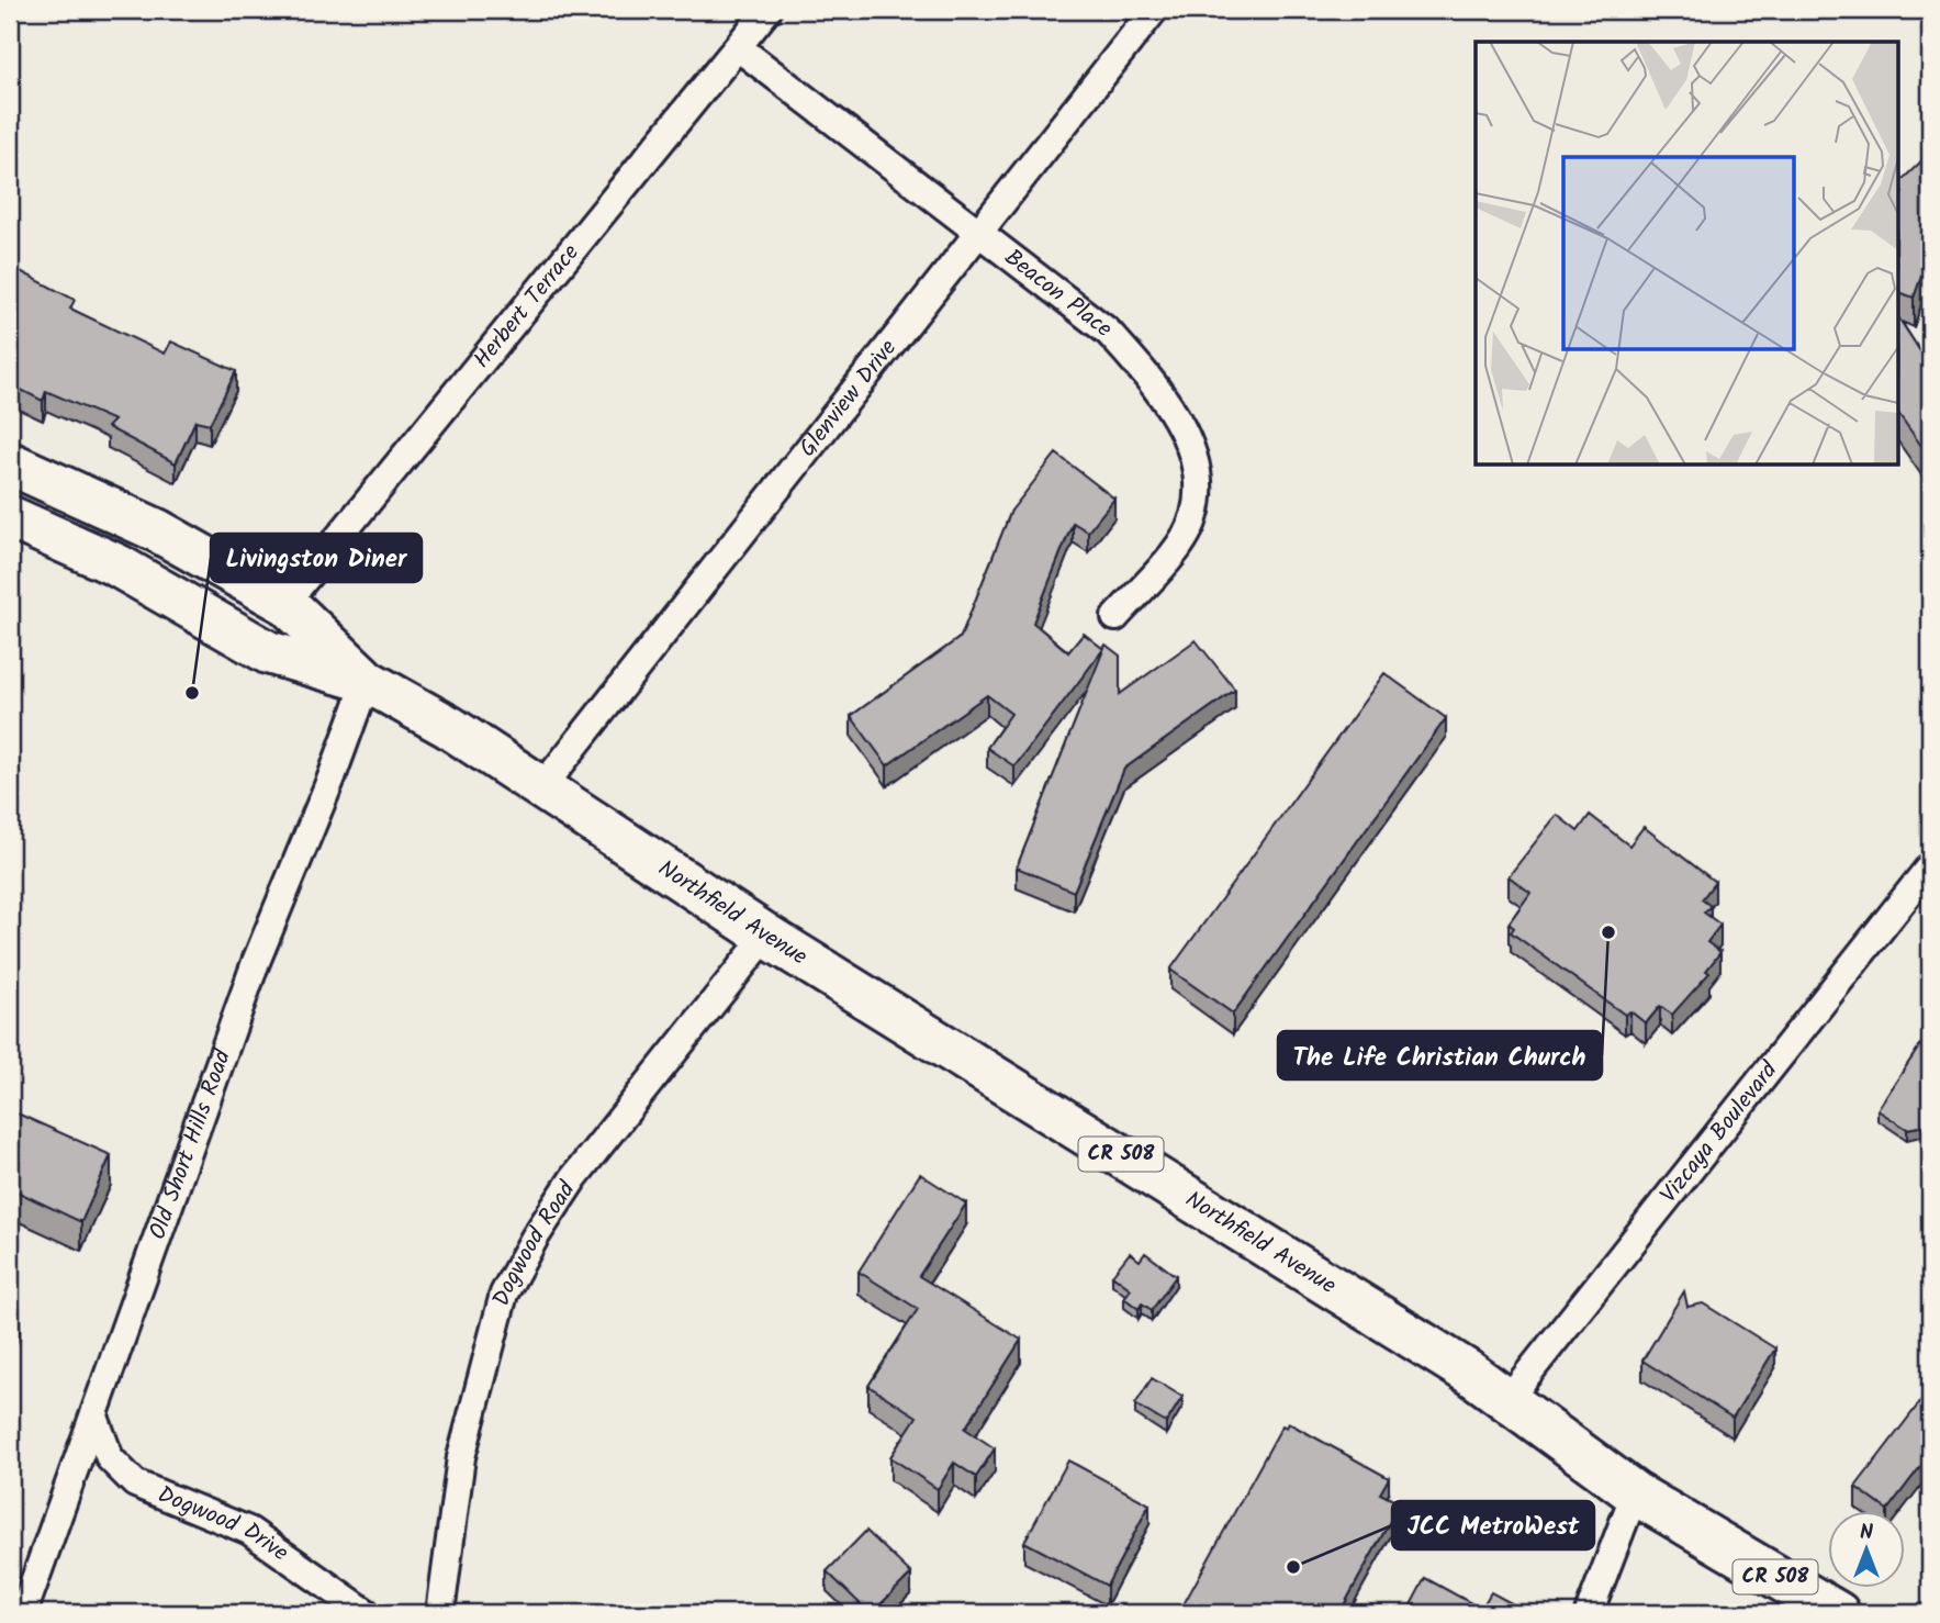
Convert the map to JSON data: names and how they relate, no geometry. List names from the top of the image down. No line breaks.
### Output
{"streets":{"main road":["Northfield Avenue","CR 508"],"street":["Beacon Place","Herbert Terrace","Glenview Drive","Vizcaya Boulevard","Old Short Hills Road","Dogwood Road","Dogwood Drive"]},"crossings":[["Beacon Place","Herbert Terrace"],["Beacon Place","Glenview Drive"],["Herbert Terrace","CR 508"],["Glenview Drive","Northfield Avenue"],["Northfield Avenue","Vizcaya Boulevard"],["Northfield Avenue","Old Short Hills Road"],["Northfield Avenue","CR 508"],["Northfield Avenue","Dogwood Road"],["Old Short Hills Road","CR 508"],["Old Short Hills Road","Dogwood Drive"]],"places":["Livingston Diner","The Life Christian Church","JCC MetroWest"],"north":"top"}
